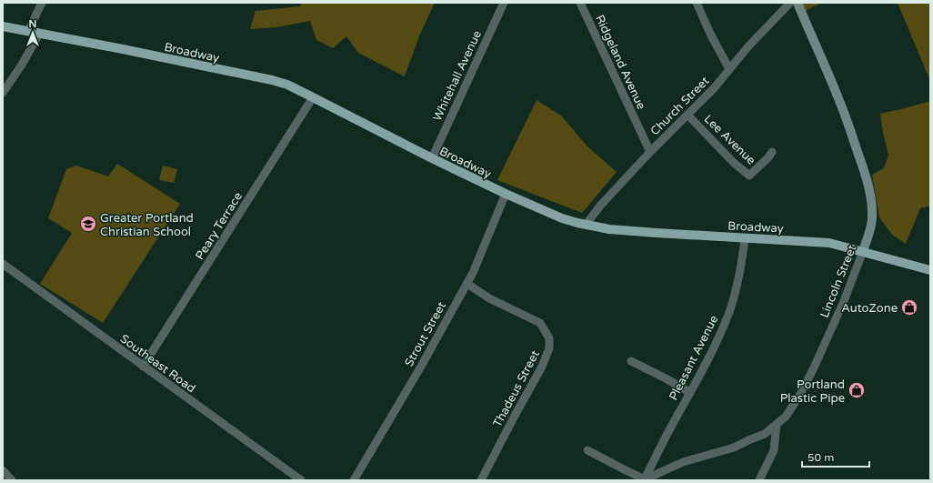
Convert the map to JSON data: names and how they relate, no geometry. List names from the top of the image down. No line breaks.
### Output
{"streets":{"main road":["Broadway","Lincoln Street"],"street":["Ridgeland Avenue","Whitehall Avenue","Church Street","Lee Avenue","Peary Terrace","Strout Street","Pleasant Avenue","Southeast Road","Thadeus Street"]},"crossings":[["Broadway","Whitehall Avenue"],["Broadway","Church Street"],["Broadway","Peary Terrace"],["Broadway","Lincoln Street"],["Broadway","Strout Street"],["Broadway","Pleasant Avenue"],["Ridgeland Avenue","Church Street"],["Church Street","Lee Avenue"],["Peary Terrace","Southeast Road"],["Lincoln Street","Pleasant Avenue"],["Strout Street","Thadeus Street"]],"places":{"school or university":["Greater Portland Christian School"],"shop":["AutoZone","Portland Plastic Pipe"]},"scale_bar":"50 m","north":"top"}
